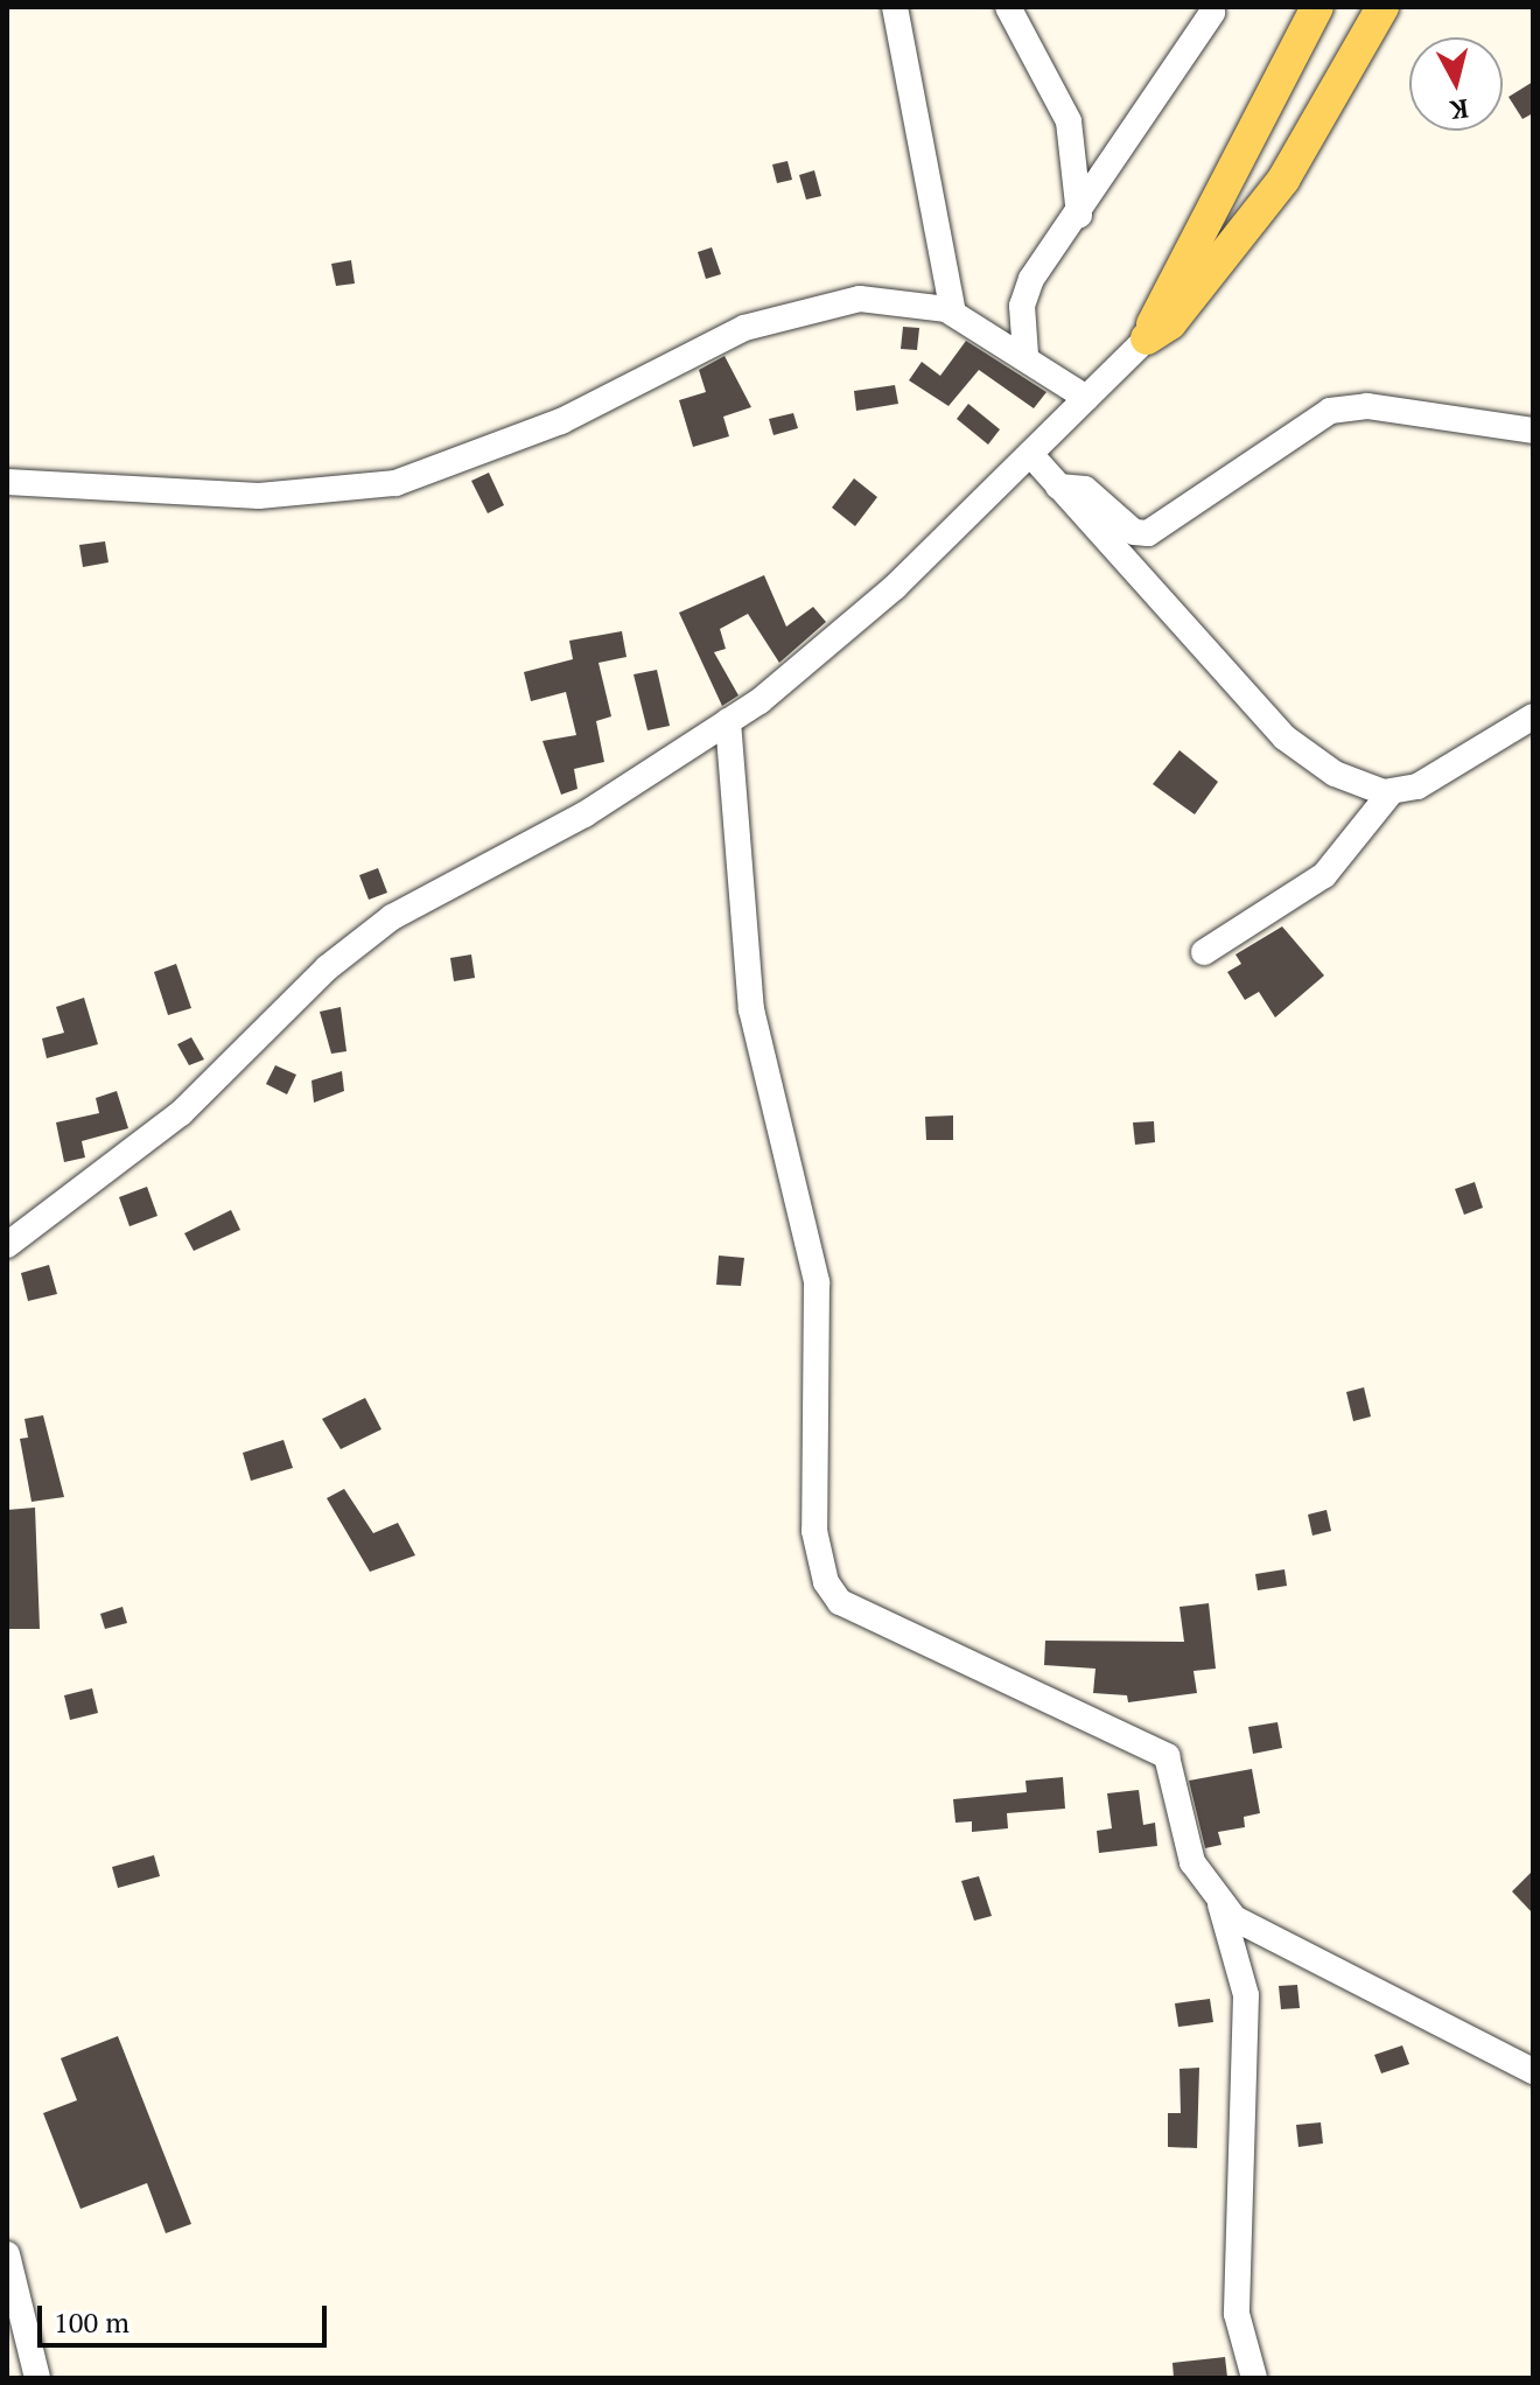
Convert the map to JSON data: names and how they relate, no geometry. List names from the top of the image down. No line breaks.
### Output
{"scale_bar":"100 m","north":"bottom"}
